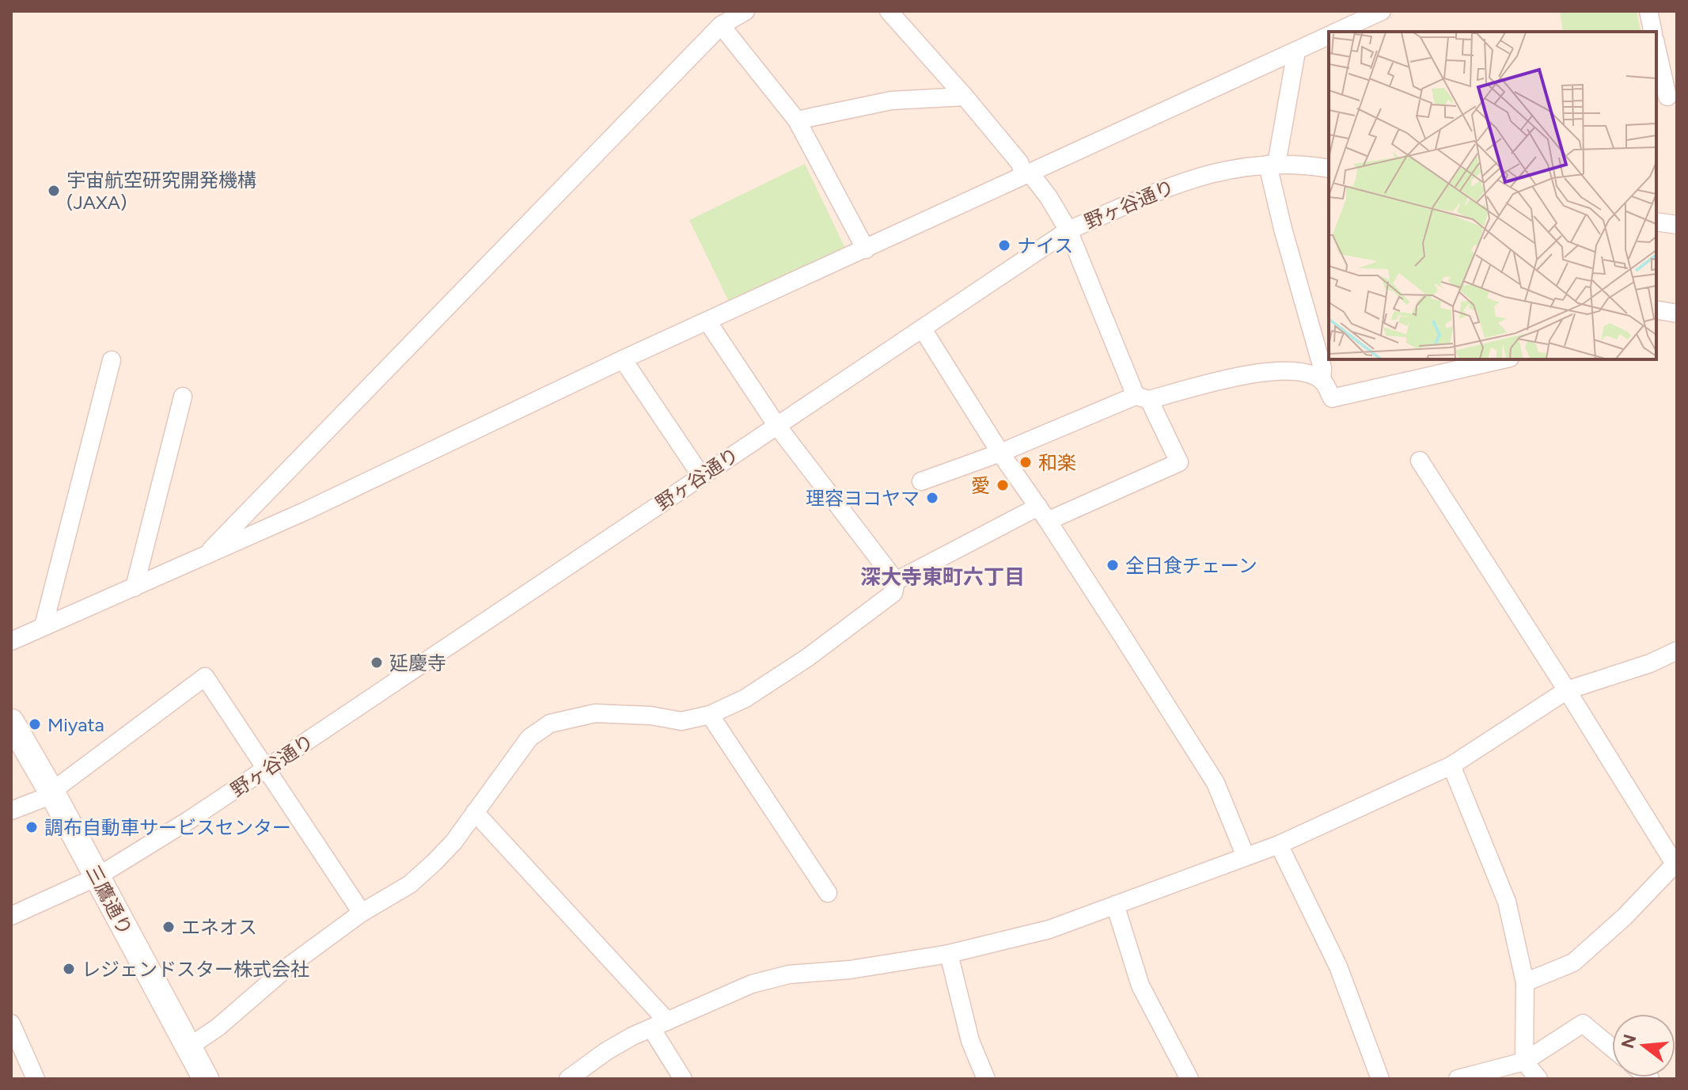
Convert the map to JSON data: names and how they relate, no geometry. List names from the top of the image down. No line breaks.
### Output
{"streets":{"main road":["三鷹通り"],"street":["野ヶ谷通り"]},"crossings":[["野ヶ谷通り","三鷹通り"]],"districts":["深大寺東町六丁目"],"places":["宇宙航空研究開発機構 (JAXA)","ナイス","和楽","愛","理容ヨコヤマ","全日食チェーン","延慶寺","Miyata","調布自動車サービスセンター","エネオス","レジェンドスター株式会社"],"north":"left"}
